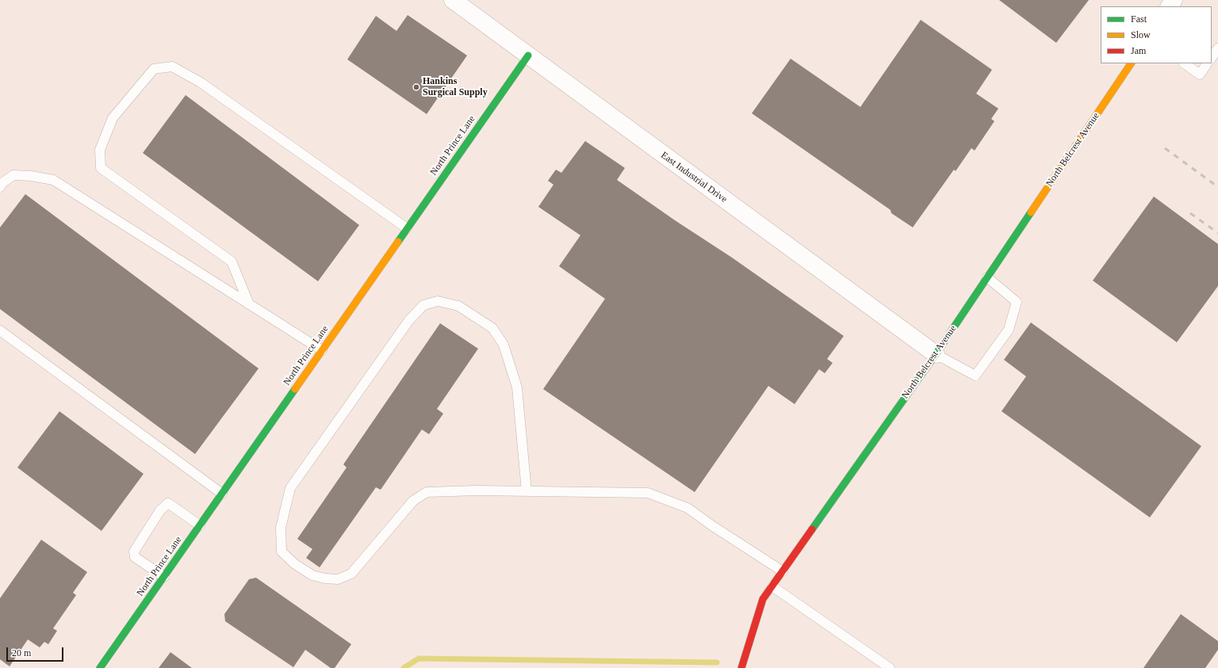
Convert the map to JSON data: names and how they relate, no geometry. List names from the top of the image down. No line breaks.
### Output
{"streets":{"street":["North Prince Lane","North Belcrest Avenue","East Industrial Drive"]},"crossings":[["North Prince Lane","East Industrial Drive"],["North Belcrest Avenue","East Industrial Drive"]],"places":["Hankins Surgical Supply"],"legend":["Fast","Slow","Jam"],"scale_bar":"20 m"}
